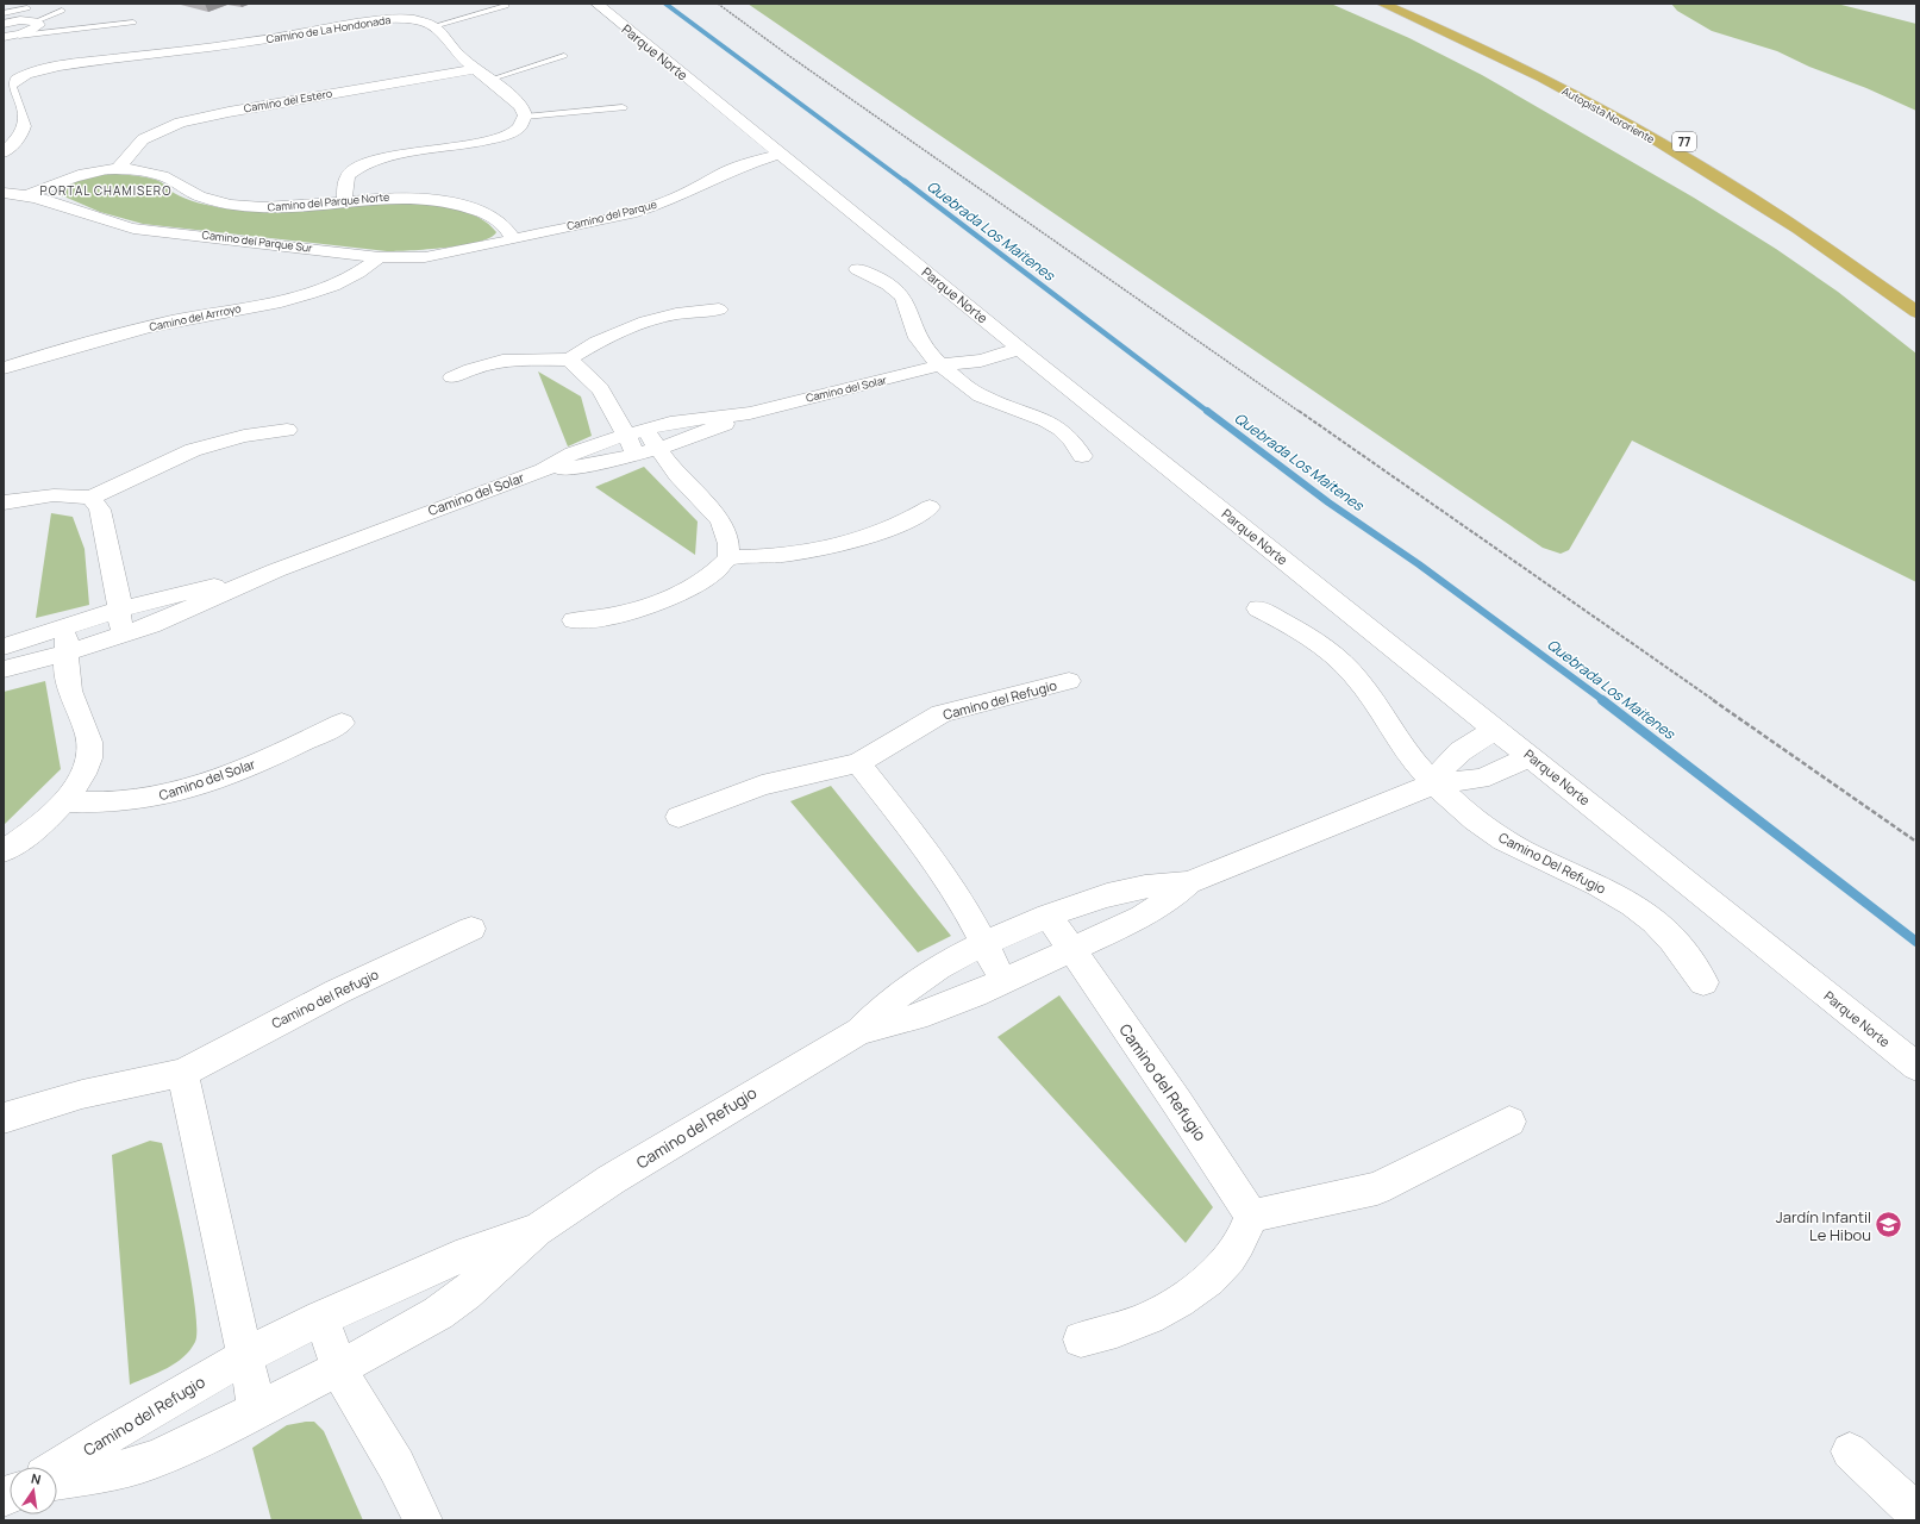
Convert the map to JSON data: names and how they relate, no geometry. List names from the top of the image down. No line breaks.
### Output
{"streets":{"highway":["Autopista Nororiente","77"],"street":["Camino de La Hondonada","Parque Norte","Camino del Estero","Camino del Parque Norte","Camino del Parque","Camino del Parque Sur","Camino del Arrroyo","Camino del Solar","Camino del Refugio","Camino Del Refugio"]},"crossings":[["Parque Norte","Camino del Parque"],["Parque Norte","Camino del Solar"],["Parque Norte","Camino del Refugio"],["Camino del Estero","Camino del Parque Norte"],["Camino del Parque Norte","Camino del Parque"],["Camino del Parque Norte","Camino del Parque Sur"],["Camino del Parque","Camino del Parque Sur"],["Camino del Parque Sur","Camino del Arrroyo"],["Camino del Refugio","Camino Del Refugio"]],"districts":["PORTAL CHAMISERO"],"water":["Quebrada Los Maitenes"],"places":{"school or university":["Jardín Infantil Le Hibou"]},"north":"top"}
